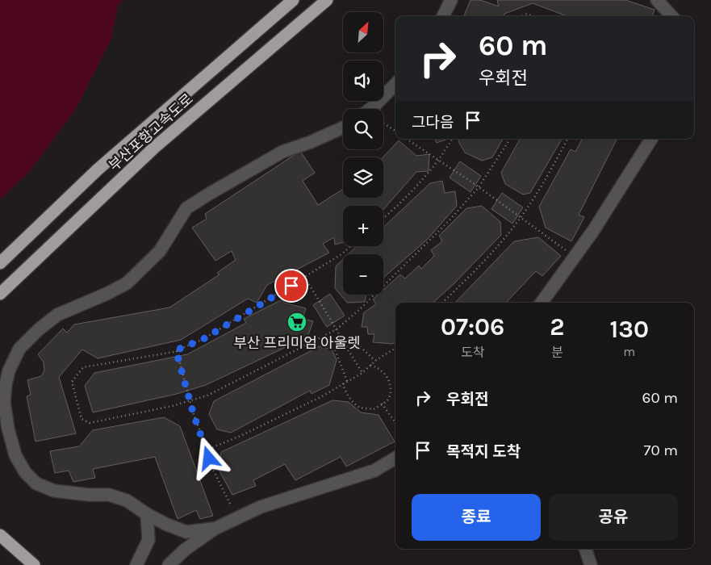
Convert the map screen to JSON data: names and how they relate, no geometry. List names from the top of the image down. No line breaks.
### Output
{"streets":{"highway":["부산포항고속도로"]},"places":{"supermarket":["부산 프리미엄 아울렛"]},"north":"top right","page":{"map_buttons":["+","−"],"turn":["60 m","우회전"],"then":"그다음","eta":["07:06","도착","2","분","130","m"],"list":[{"name":"우회전","value":"60 m"},{"name":"목적지 도착","value":"70 m"}],"buttons":["종료","공유"]}}
